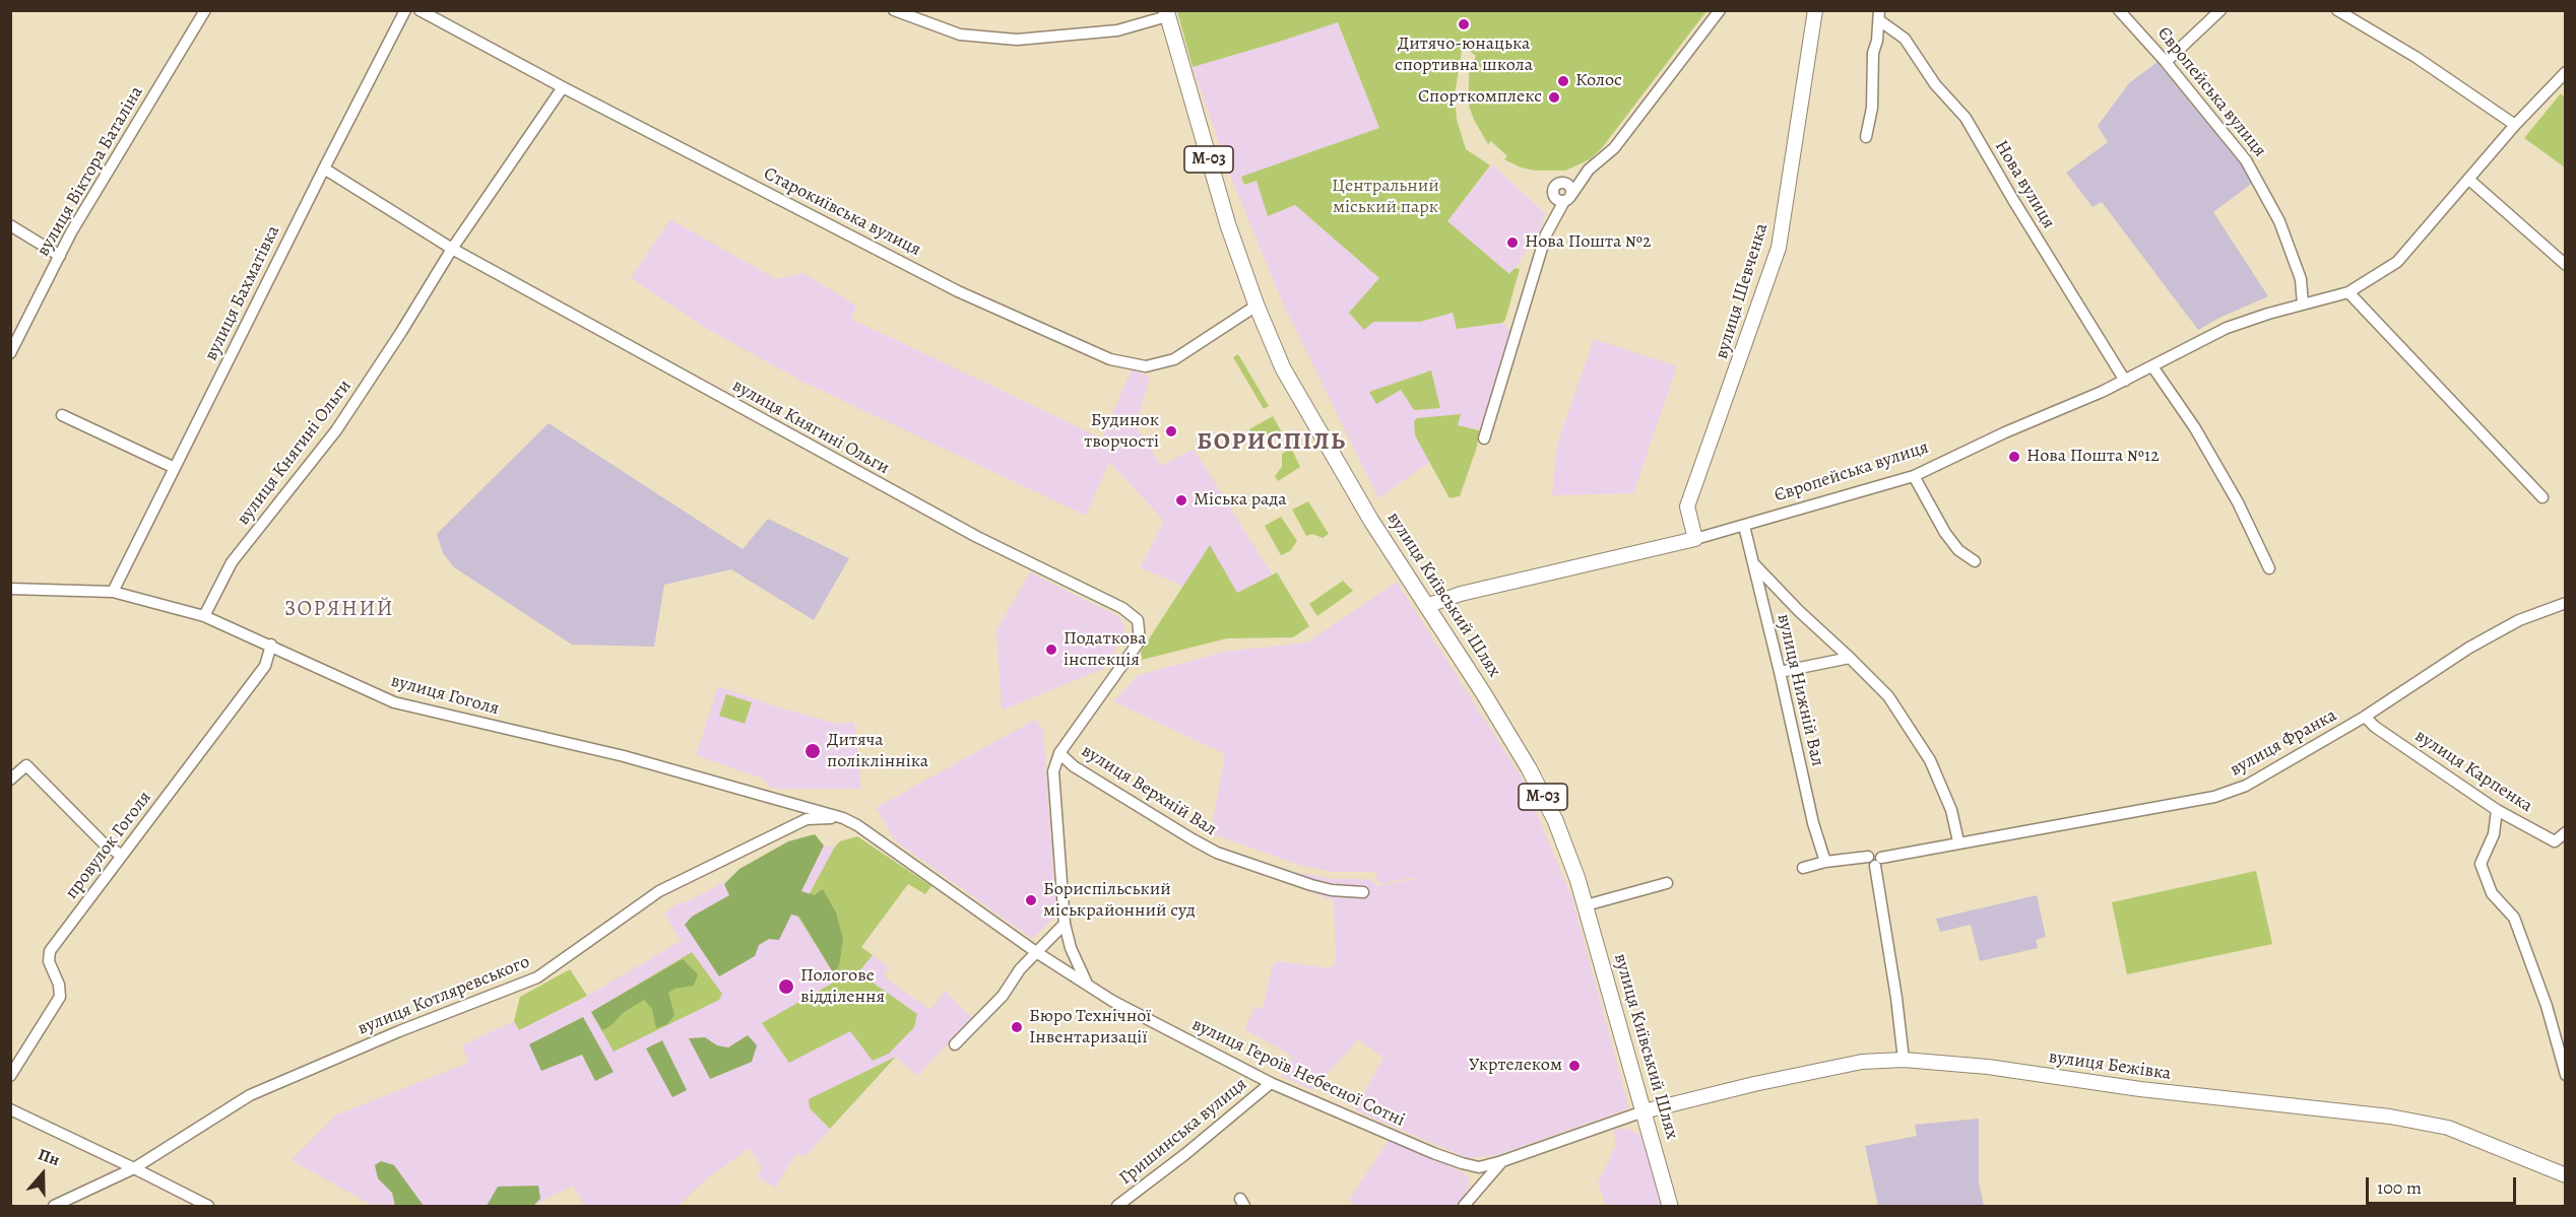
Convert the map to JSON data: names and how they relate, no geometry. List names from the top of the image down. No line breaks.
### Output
{"streets":{"highway":["М-03","вулиця Київський Шлях"],"main road":["Європейська вулиця","вулиця Шевченка","вулиця Бежівка"],"street":["вулиця Віктора Баталіна","Нова вулиця","Старокиївська вулиця","вулиця Бахматівка","вулиця Княгині Ольги","вулиця Нижній Вал","вулиця Гоголя","вулиця Франка","вулиця Карпенка","вулиця Верхній Вал","провулок Гоголя","вулиця Котляревського","вулиця Героїв Небесної Сотні","Гришинська вулиця"]},"crossings":[["Європейська вулиця","Нова вулиця"],["Європейська вулиця","вулиця Шевченка"],["Європейська вулиця","вулиця Київський Шлях"],["Європейська вулиця","вулиця Нижній Вал"],["Старокиївська вулиця","вулиця Княгині Ольги"],["Старокиївська вулиця","вулиця Київський Шлях"],["вулиця Бахматівка","вулиця Гоголя"],["вулиця Княгині Ольги","вулиця Гоголя"],["вулиця Княгині Ольги","вулиця Верхній Вал"],["вулиця Київський Шлях","вулиця Бежівка"],["вулиця Київський Шлях","вулиця Героїв Небесної Сотні"],["вулиця Нижній Вал","вулиця Франка"],["вулиця Гоголя","провулок Гоголя"],["вулиця Гоголя","вулиця Котляревського"],["вулиця Гоголя","вулиця Героїв Небесної Сотні"],["вулиця Франка","вулиця Карпенка"],["вулиця Котляревського","вулиця Героїв Небесної Сотні"],["вулиця Бежівка","вулиця Героїв Небесної Сотні"],["вулиця Героїв Небесної Сотні","Гришинська вулиця"]],"districts":["БОРИСПІЛЬ","ЗОРЯНИЙ"],"parks":["Центральний міський парк"],"places":["Дитячо-юнацька спортивна школа","Колос","Спорткомплекс","Нова Пошта №2","Будинок творчості","Нова Пошта №12","Міська рада","Податкова інспекція","Дитяча поліклінніка","Бориспільський міськрайонний суд","Пологове відділення","Бюро Технічної Інвентаризації","Укртелеком"],"scale_bar":"100 m","north":"top"}
